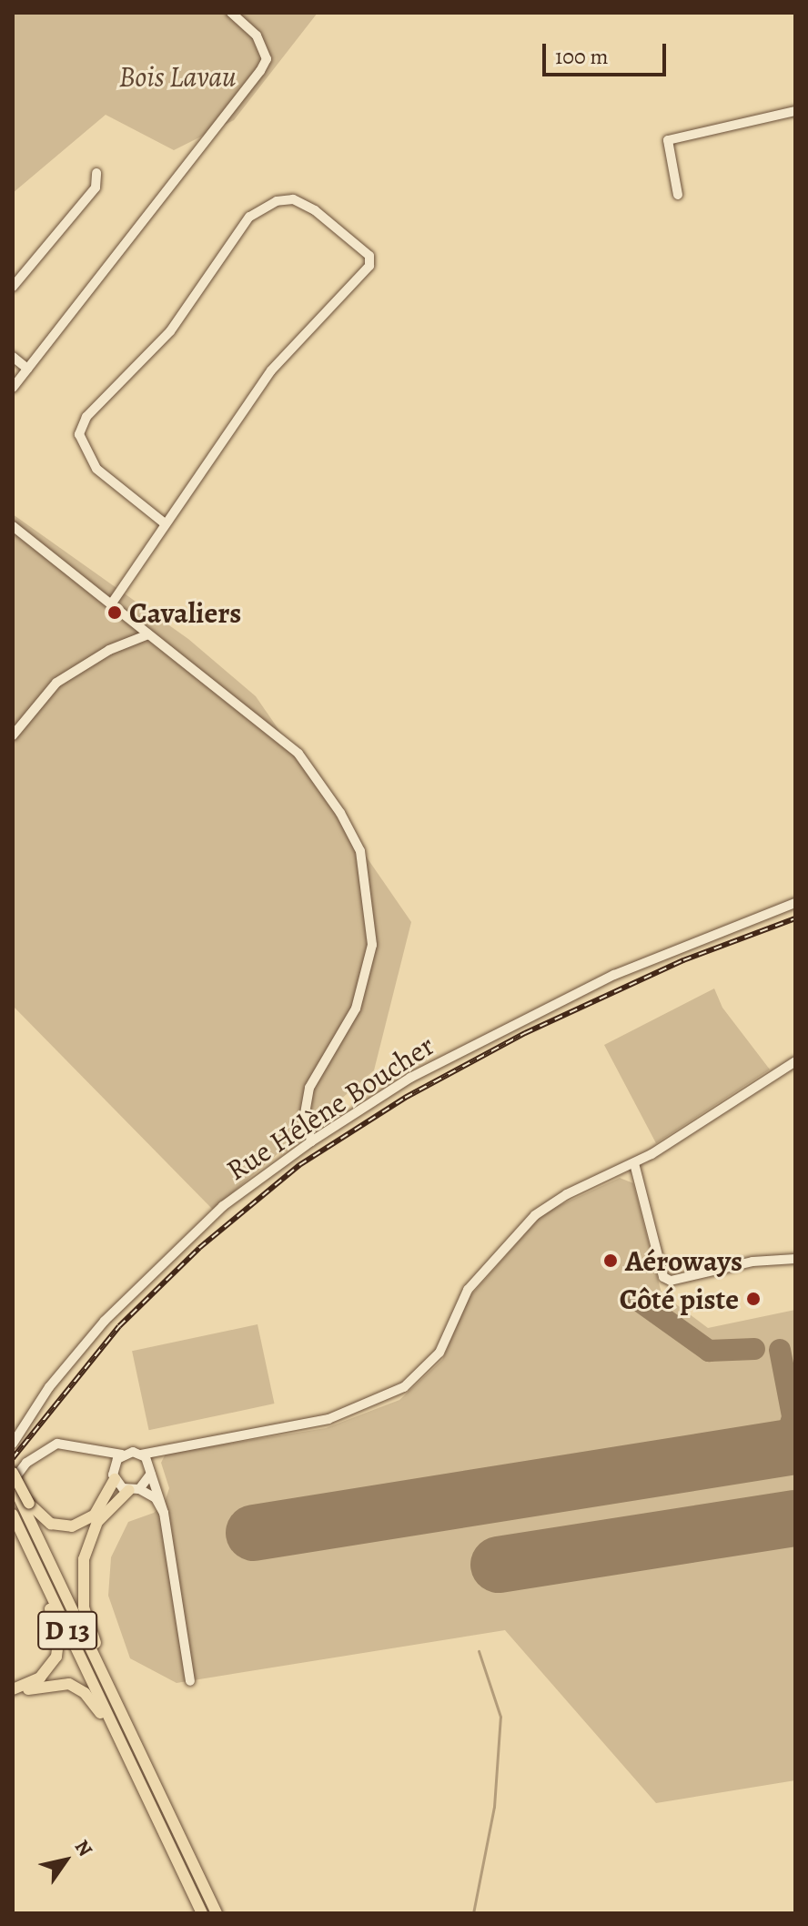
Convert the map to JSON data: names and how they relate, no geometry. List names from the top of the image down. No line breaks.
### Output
{"streets":{"main road":["D 13"],"street":["Rue Hélène Boucher"]},"parks":["Bois Lavau"],"places":["Cavaliers","Aéroways","Côté piste"],"scale_bar":"100 m","north":"top right"}
